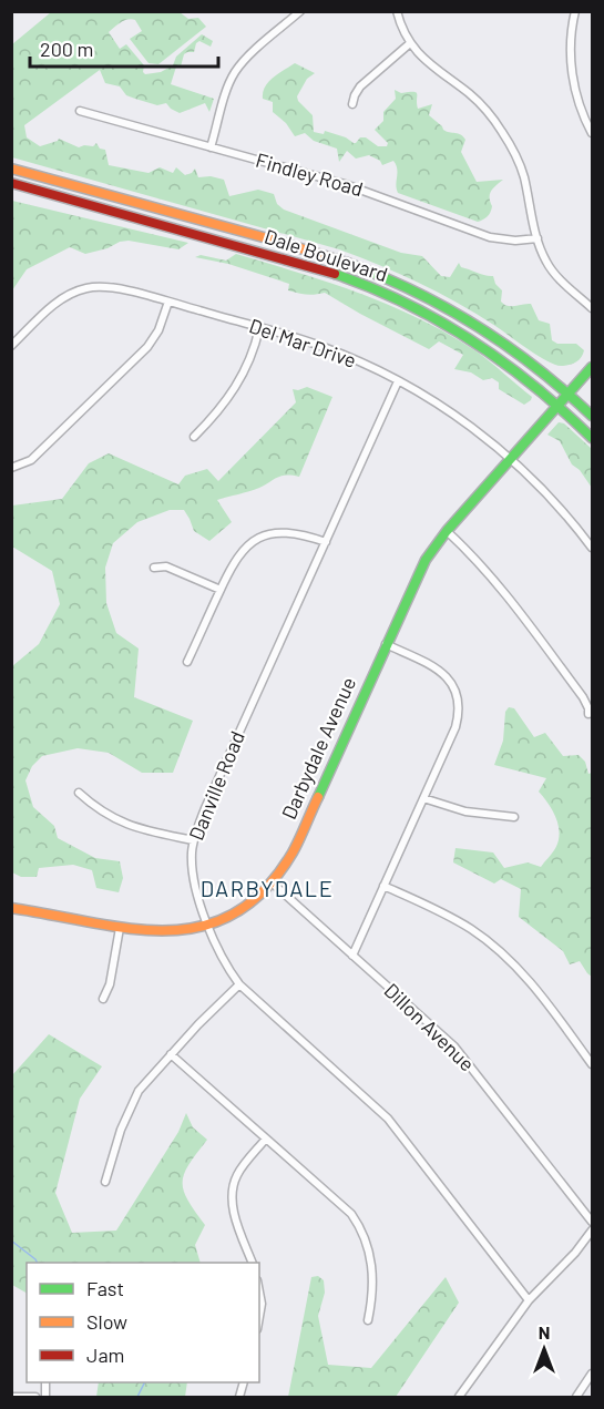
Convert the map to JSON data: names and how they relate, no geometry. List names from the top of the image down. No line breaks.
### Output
{"streets":{"main road":["Dale Boulevard","Darbydale Avenue"],"street":["Findley Road","Del Mar Drive","Danville Road","Dillon Avenue"]},"crossings":[["Dale Boulevard","Darbydale Avenue"],["Del Mar Drive","Darbydale Avenue"],["Del Mar Drive","Danville Road"],["Darbydale Avenue","Danville Road"],["Darbydale Avenue","Dillon Avenue"]],"districts":["DARBYDALE"],"legend":["Fast","Slow","Jam"],"scale_bar":"200 m","north":"top"}
